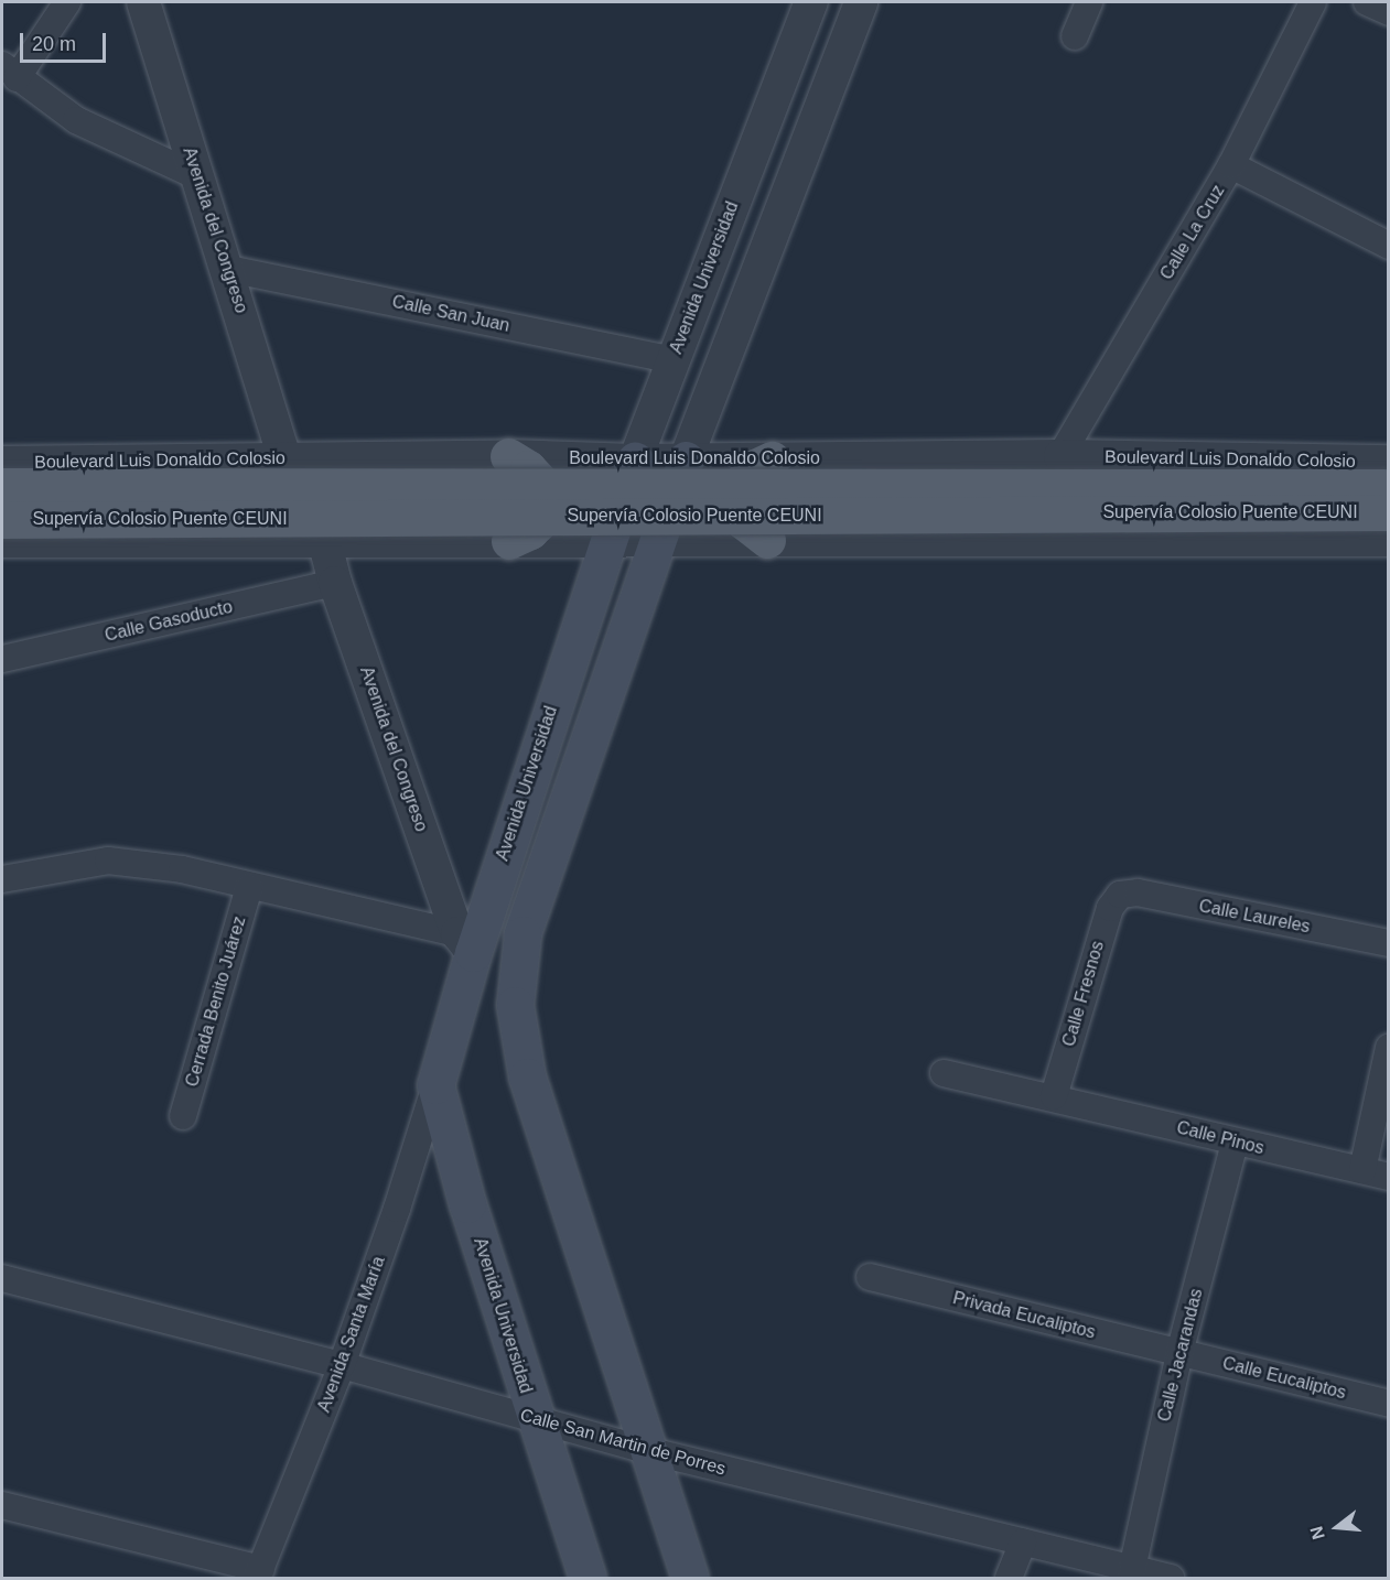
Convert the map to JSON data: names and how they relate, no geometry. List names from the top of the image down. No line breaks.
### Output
{"streets":{"main road":["Avenida Universidad","Supervía Colosio Puente CEUNI"],"street":["Avenida del Congreso","Calle La Cruz","Calle San Juan","Boulevard Luis Donaldo Colosio","Calle Gasoducto","Calle Laureles","Calle Fresnos","Cerrada Benito Juárez","Calle Pinos","Privada Eucaliptos","Avenida Santa María","Calle Jacarandas","Calle Eucaliptos","Calle San Martin de Porres"]},"crossings":[["Avenida del Congreso","Avenida Universidad"],["Avenida del Congreso","Calle San Juan"],["Avenida del Congreso","Boulevard Luis Donaldo Colosio"],["Avenida del Congreso","Calle Gasoducto"],["Calle La Cruz","Boulevard Luis Donaldo Colosio"],["Avenida Universidad","Calle San Juan"],["Avenida Universidad","Boulevard Luis Donaldo Colosio"],["Avenida Universidad","Avenida Santa María"],["Avenida Universidad","Calle San Martin de Porres"],["Calle Laureles","Calle Fresnos"],["Calle Fresnos","Calle Pinos"],["Calle Pinos","Calle Jacarandas"],["Privada Eucaliptos","Calle Jacarandas"],["Privada Eucaliptos","Calle Eucaliptos"],["Avenida Santa María","Calle San Martin de Porres"],["Calle Jacarandas","Calle Eucaliptos"],["Calle Jacarandas","Calle San Martin de Porres"]],"scale_bar":"20 m","north":"left"}
